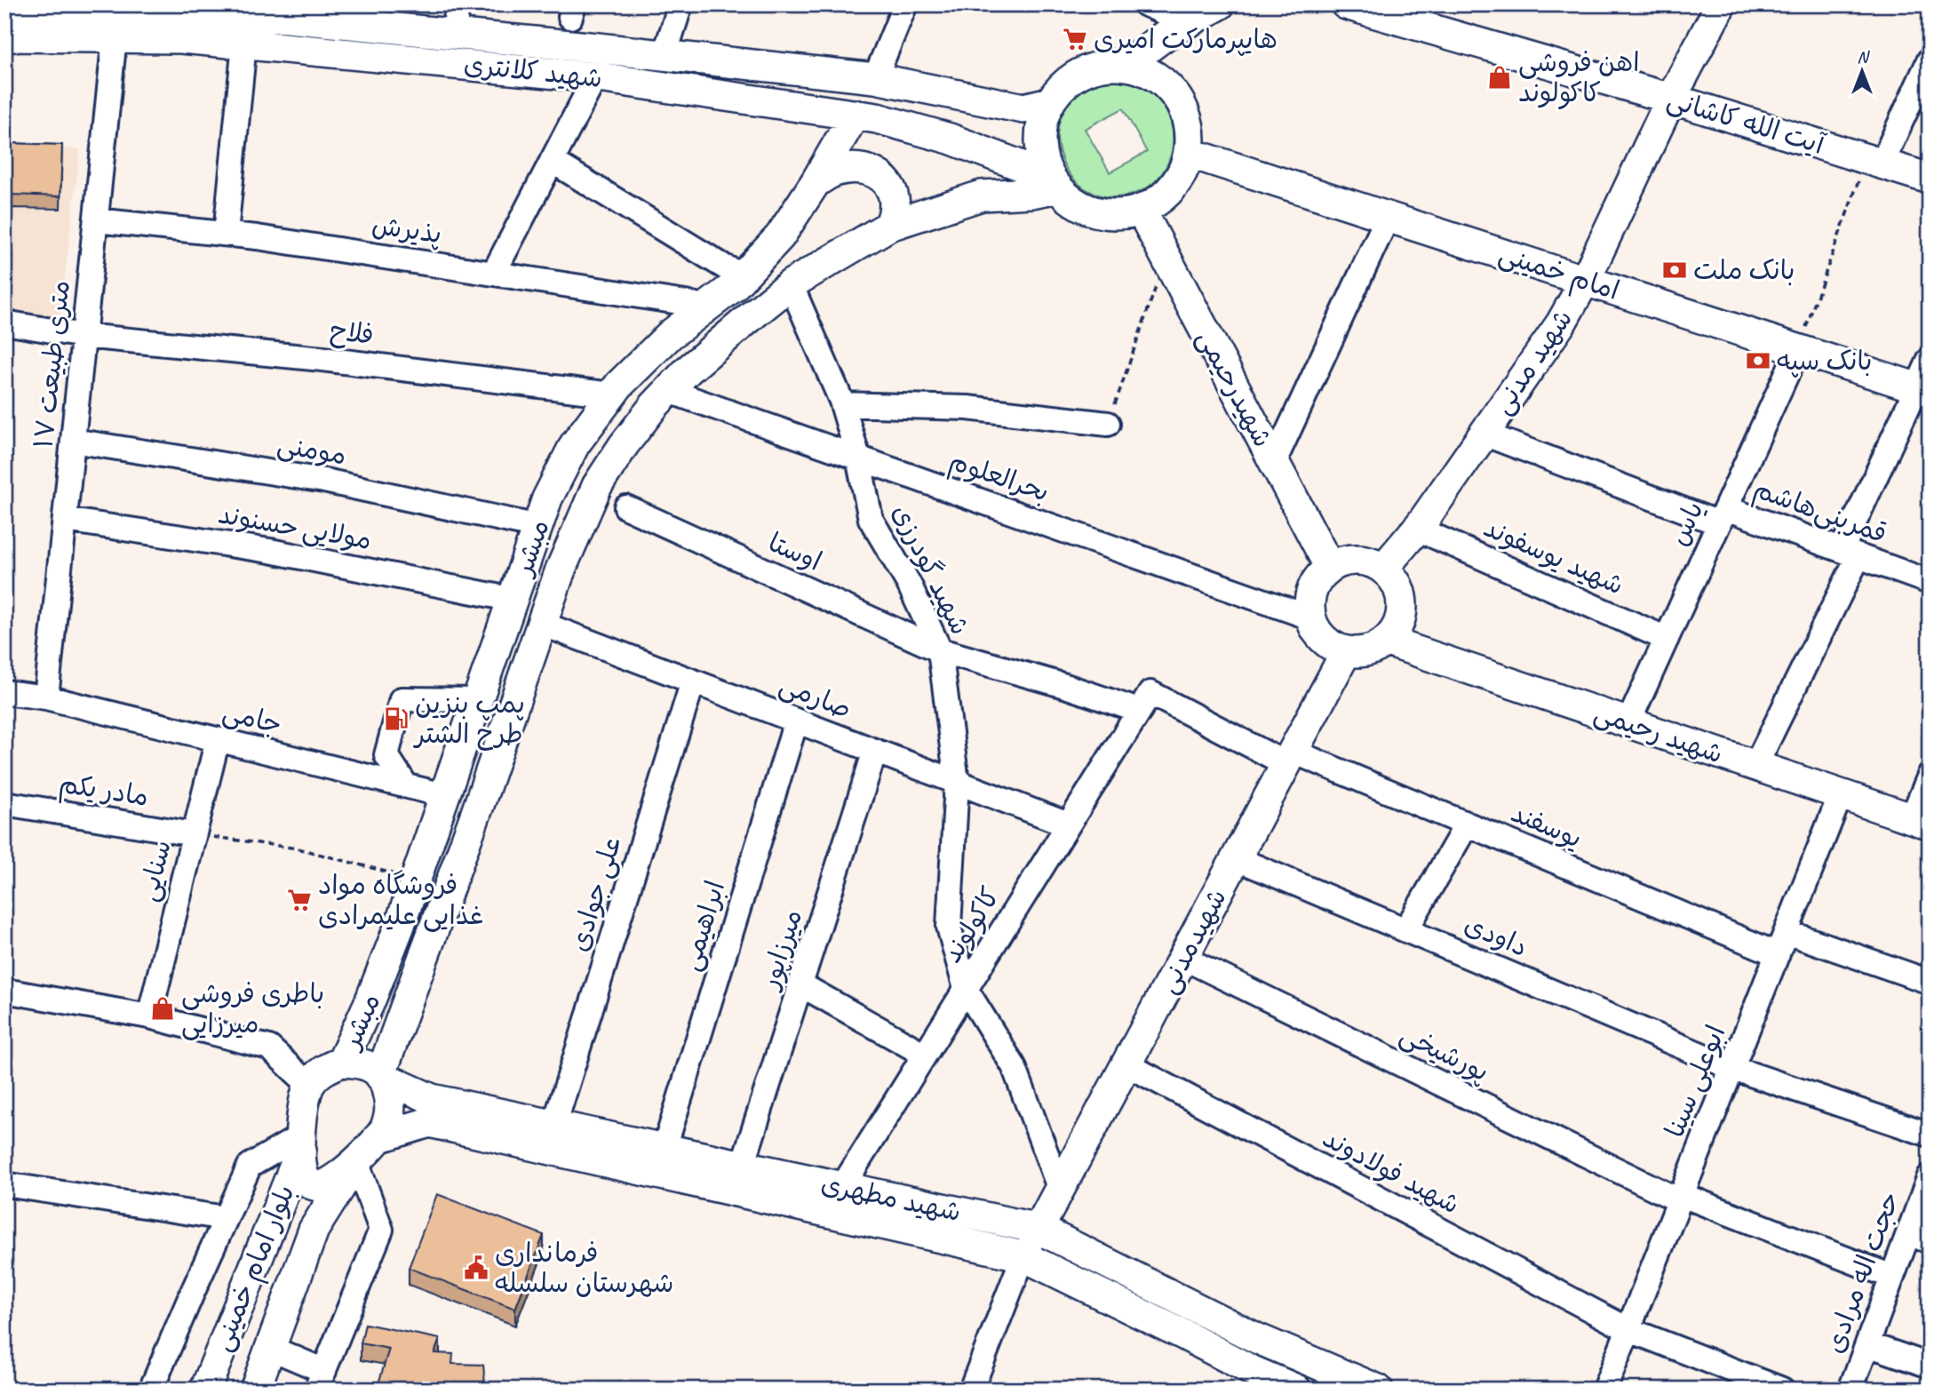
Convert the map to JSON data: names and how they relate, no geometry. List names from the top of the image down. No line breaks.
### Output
{"streets":{"main road":["شهید کلانتری","آیت الله کاشانی","امام خمینی","شهید مدنی","شهیدرحیمی","مبشر","شهید رحیمی","شهیدمدنی","شهید مطهری","بلوار امام خمینی"],"street":["پذیرش","فلاح","۱۷ متری طبیعت","مومنی","بحرالعلوم","قمربنی‌هاشم","یاس","مولایی حسنوند","اوستا","شهید یوسفوند","شهید گودرزی","صارمی","جامی","مادر یکم","یوسفند","سنایی","علی جوادی","کاکولوند","ابراهیمی","داودی","میرزاپور","پورشیخی","ابوعلی سینا","شهید فولادوند","حجت اله مرادی"]},"crossings":[["شهید کلانتری","امام خمینی"],["شهید کلانتری","۱۷ متری طبیعت"],["شهید کلانتری","شهیدرحیمی"],["شهید کلانتری","مبشر"],["آیت الله کاشانی","شهید مدنی"],["پذیرش","۱۷ متری طبیعت"],["پذیرش","مبشر"],["امام خمینی","شهید مدنی"],["امام خمینی","شهیدرحیمی"],["امام خمینی","یاس"],["فلاح","۱۷ متری طبیعت"],["فلاح","مبشر"],["شهید مدنی","شهیدرحیمی"],["شهید مدنی","بحرالعلوم"],["شهید مدنی","قمربنی‌هاشم"],["شهید مدنی","شهید یوسفوند"],["شهید مدنی","شهید رحیمی"],["شهید مدنی","شهیدمدنی"],["۱۷ متری طبیعت","مومنی"],["۱۷ متری طبیعت","مولایی حسنوند"],["۱۷ متری طبیعت","جامی"],["شهیدرحیمی","بحرالعلوم"],["شهیدرحیمی","شهید رحیمی"],["شهیدرحیمی","شهیدمدنی"],["مومنی","مبشر"],["بحرالعلوم","شهید گودرزی"],["بحرالعلوم","شهید رحیمی"],["بحرالعلوم","شهیدمدنی"],["قمربنی‌هاشم","یاس"],["یاس","شهید یوسفوند"],["یاس","شهید رحیمی"],["مولایی حسنوند","مبشر"],["مبشر","جامی"],["مبشر","شهید مطهری"],["مبشر","بلوار امام خمینی"],["اوستا","شهید گودرزی"],["اوستا","یوسفند"],["اوستا","کاکولوند"],["شهید گودرزی","صارمی"],["شهید گودرزی","کاکولوند"],["شهید گودرزی","شهیدمدنی"],["صارمی","علی جوادی"],["صارمی","کاکولوند"],["صارمی","ابراهیمی"],["صارمی","میرزاپور"],["جامی","سنایی"],["شهید رحیمی","شهیدمدنی"],["شهید رحیمی","ابوعلی سینا"],["مادر یکم","سنایی"],["یوسفند","کاکولوند"],["یوسفند","شهیدمدنی"],["یوسفند","ابوعلی سینا"],["علی جوادی","شهید مطهری"],["کاکولوند","شهید مطهری"],["ابراهیمی","شهید مطهری"],["داودی","شهیدمدنی"],["داودی","ابوعلی سینا"],["شهیدمدنی","پورشیخی"],["شهیدمدنی","شهید فولادوند"],["شهیدمدنی","شهید مطهری"],["میرزاپور","شهید مطهری"],["پورشیخی","ابوعلی سینا"],["پورشیخی","حجت اله مرادی"],["ابوعلی سینا","شهید فولادوند"],["شهید مطهری","بلوار امام خمینی"]],"places":{"supermarket":["هایپرمارکت امیری","فروشگاه مواد غذایی علیمرادی"],"shop":["اهن فروشی کاکولوند","باطری فروشی میرزایی"],"bank":["بانک ملت","بانک سپه"],"fuel station":["پمپ بنزین طرح الشتر"],"public building":["فرمانداری شهرستان سلسله"]},"north":"top"}
